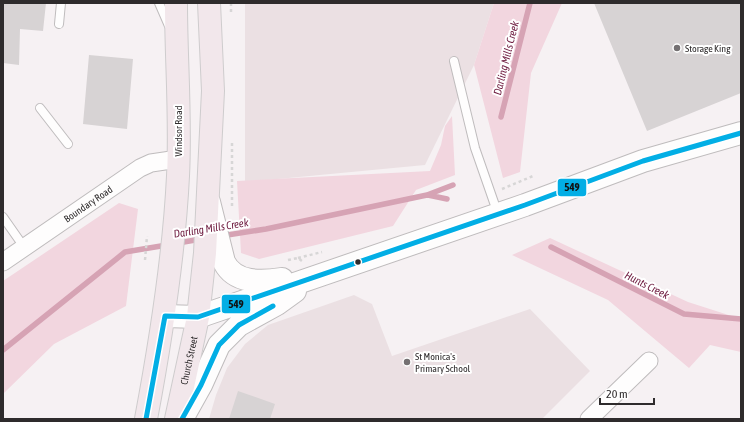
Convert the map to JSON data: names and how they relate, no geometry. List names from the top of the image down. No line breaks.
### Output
{"streets":{"main road":["Windsor Road","Church Street"],"street":["Boundary Road"]},"crossings":[["Windsor Road","Boundary Road"]],"water":["Darling Mills Creek","Hunts Creek"],"places":["Storage King","St Monica's Primary School"],"lines":["transit line 549"],"scale_bar":"20 m"}
